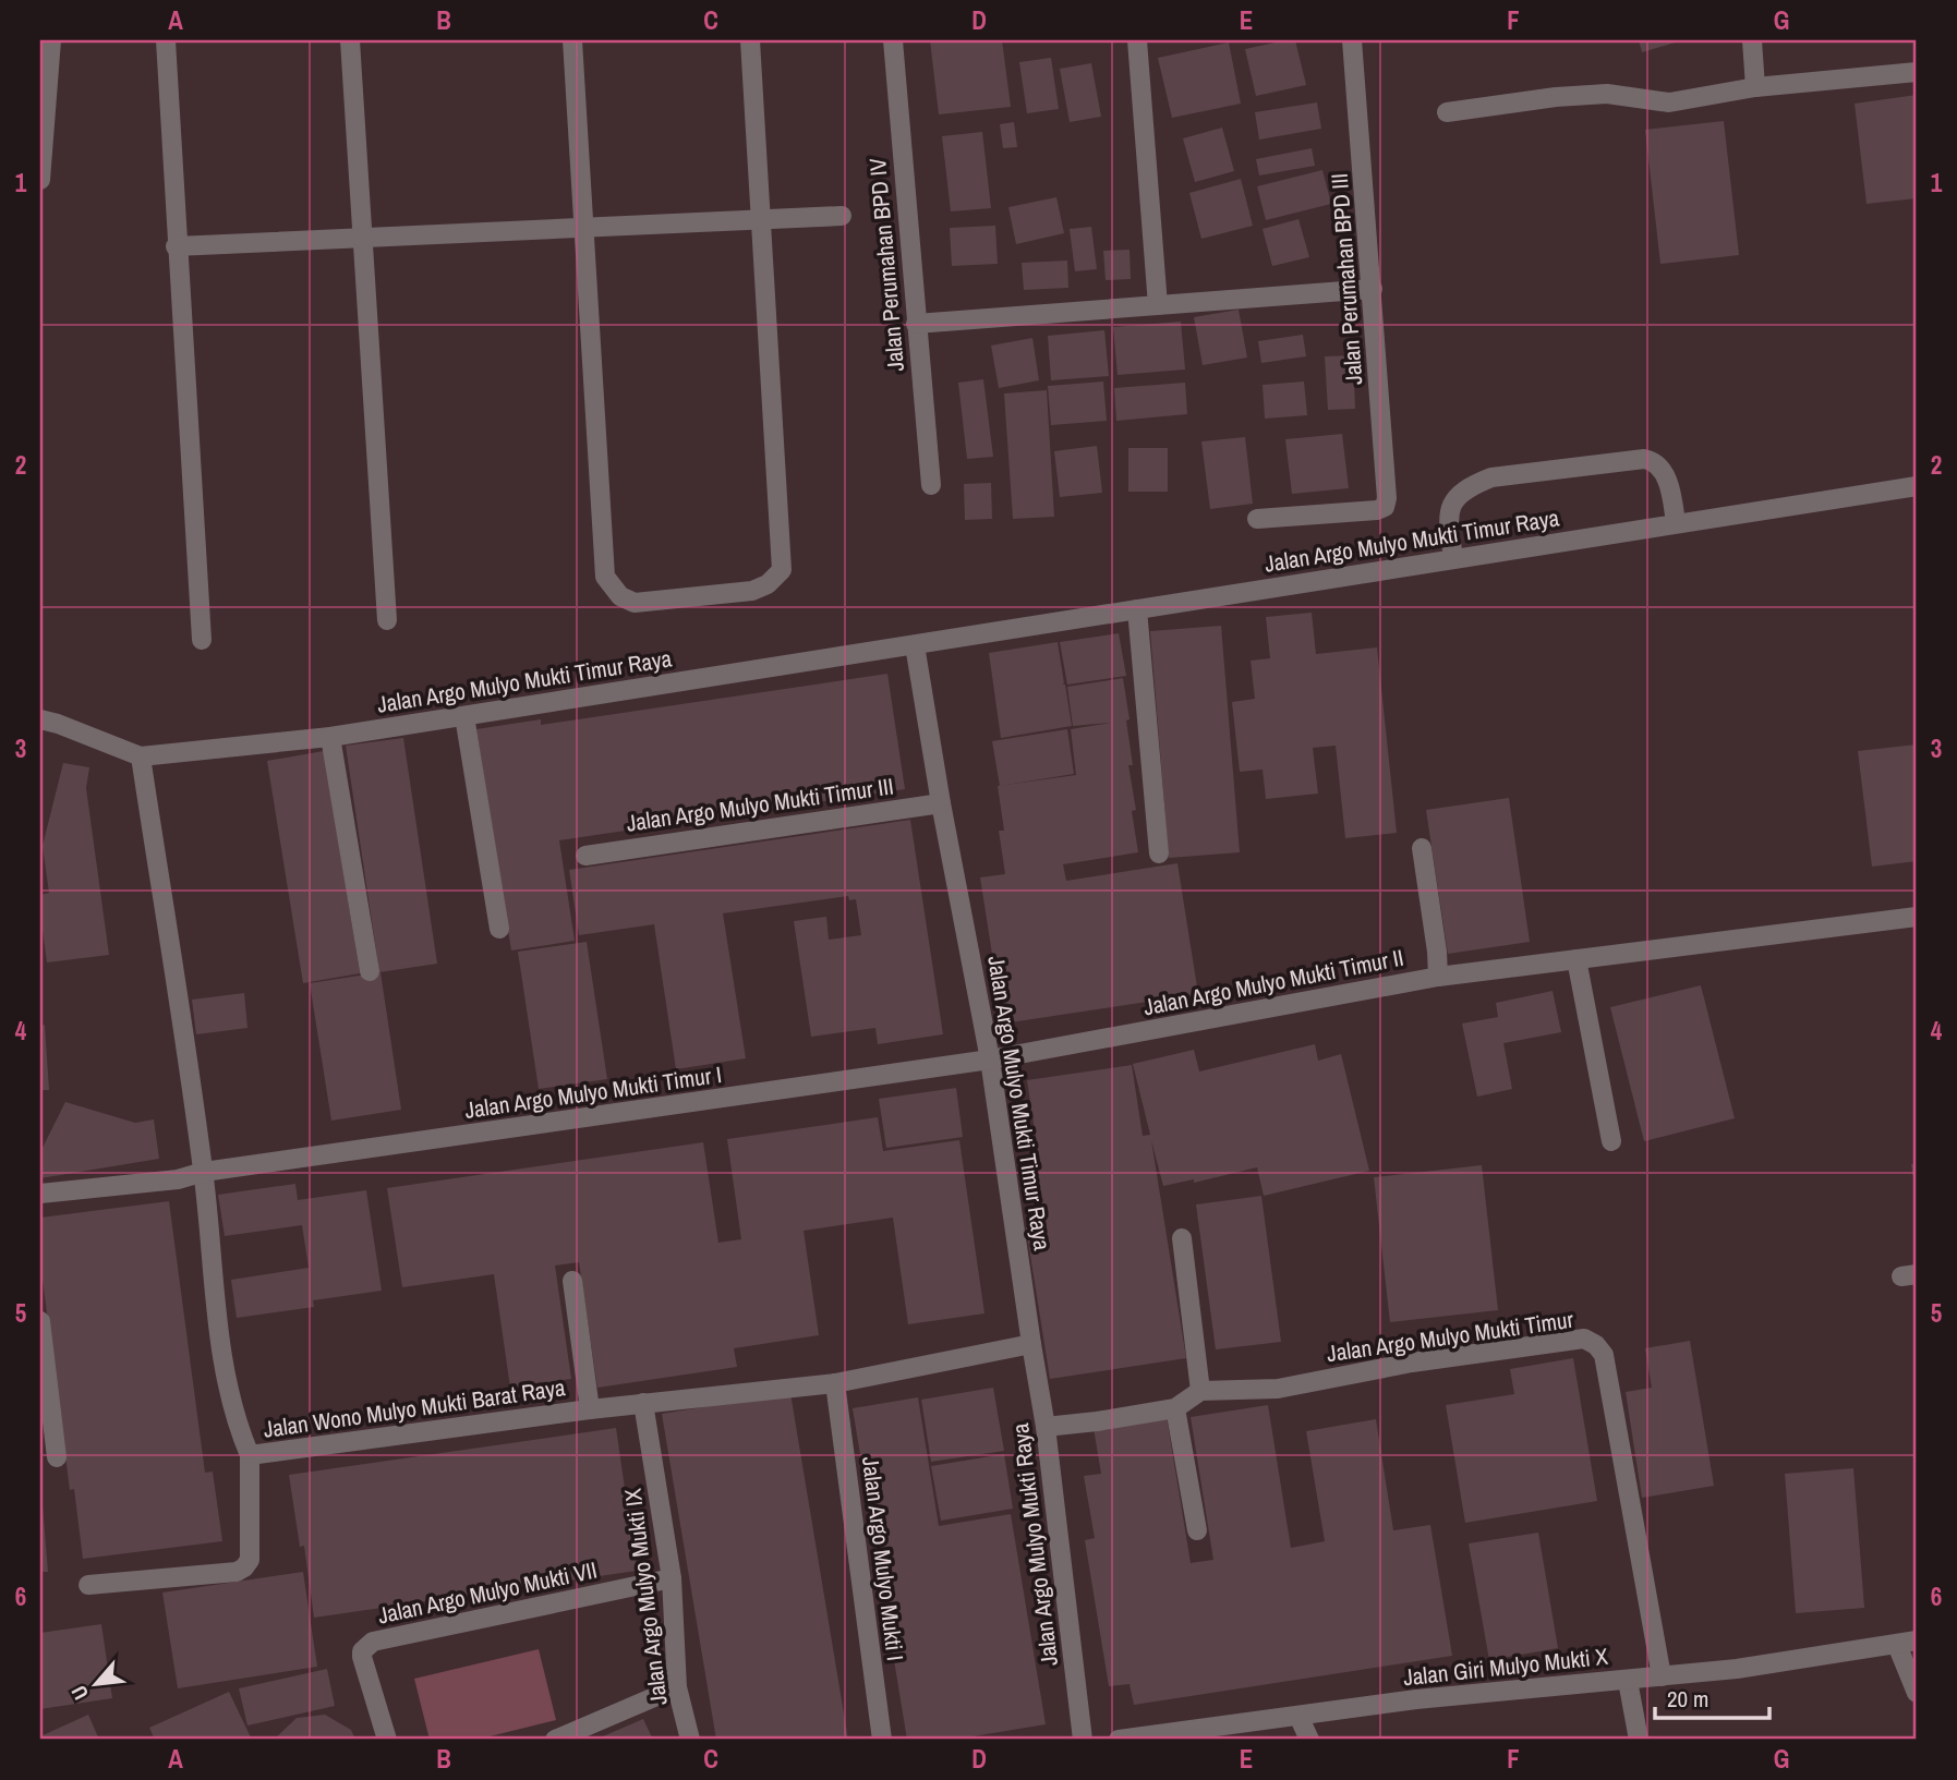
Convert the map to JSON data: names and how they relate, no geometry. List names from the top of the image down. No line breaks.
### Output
{"streets":{"street":["Jalan Perumahan BPD IV","Jalan Perumahan BPD III","Jalan Argo Mulyo Mukti Timur Raya","Jalan Argo Mulyo Mukti Timur III","Jalan Argo Mulyo Mukti Timur II","Jalan Argo Mulyo Mukti Timur I","Jalan Argo Mulyo Mukti Timur","Jalan Wono Mulyo Mukti Barat Raya","Jalan Argo Mulyo Mukti Raya","Jalan Argo Mulyo Mukti I","Jalan Argo Mulyo Mukti VII","Jalan Argo Mulyo Mukti IX","Jalan Giri Mulyo Mukti X"]},"crossings":[["Jalan Argo Mulyo Mukti Timur Raya","Jalan Argo Mulyo Mukti Timur III"],["Jalan Argo Mulyo Mukti Timur Raya","Jalan Argo Mulyo Mukti Timur II"],["Jalan Argo Mulyo Mukti Timur Raya","Jalan Argo Mulyo Mukti Timur I"],["Jalan Argo Mulyo Mukti Timur Raya","Jalan Wono Mulyo Mukti Barat Raya"],["Jalan Argo Mulyo Mukti Timur Raya","Jalan Argo Mulyo Mukti Raya"],["Jalan Argo Mulyo Mukti Timur II","Jalan Argo Mulyo Mukti Timur I"],["Jalan Argo Mulyo Mukti Timur I","Jalan Wono Mulyo Mukti Barat Raya"],["Jalan Argo Mulyo Mukti Timur","Jalan Giri Mulyo Mukti X"],["Jalan Wono Mulyo Mukti Barat Raya","Jalan Argo Mulyo Mukti Raya"],["Jalan Wono Mulyo Mukti Barat Raya","Jalan Argo Mulyo Mukti I"],["Jalan Wono Mulyo Mukti Barat Raya","Jalan Argo Mulyo Mukti IX"],["Jalan Argo Mulyo Mukti VII","Jalan Argo Mulyo Mukti IX"]],"scale_bar":"20 m","north":"bottom left","grid":{"columns":["A","B","C","D","E","F","G"],"rows":["1","2","3","4","5","6"]}}
